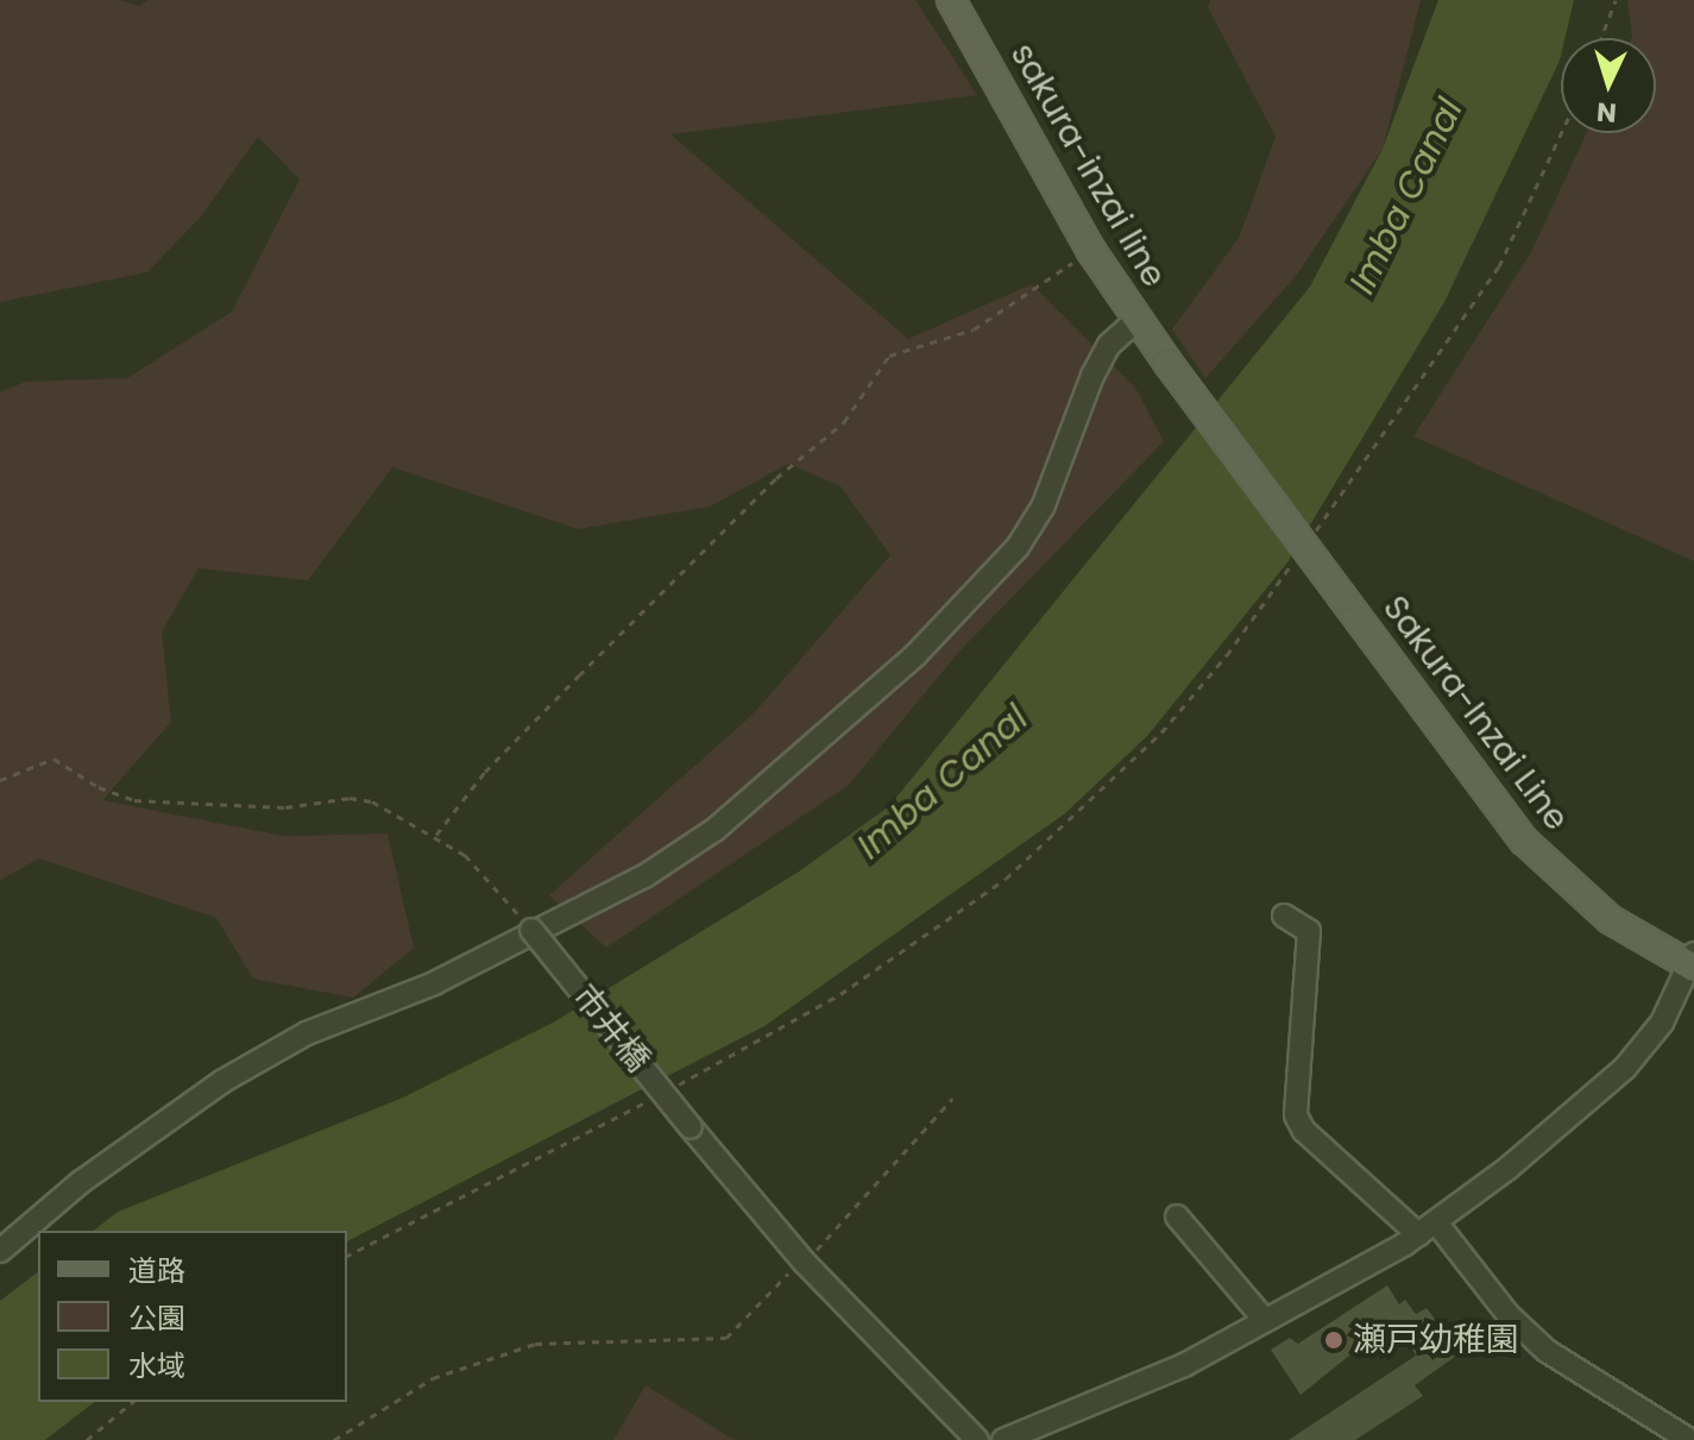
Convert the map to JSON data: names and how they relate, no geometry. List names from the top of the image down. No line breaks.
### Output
{"streets":{"main road":["sakura-inzai line","Sakura-Inzai Line"],"street":["市井橋"]},"crossings":[["sakura-inzai line","Sakura-Inzai Line"]],"water":["Imba Canal"],"places":["瀬戸幼稚園"],"legend":["道路","公園","水域"],"north":"bottom"}
